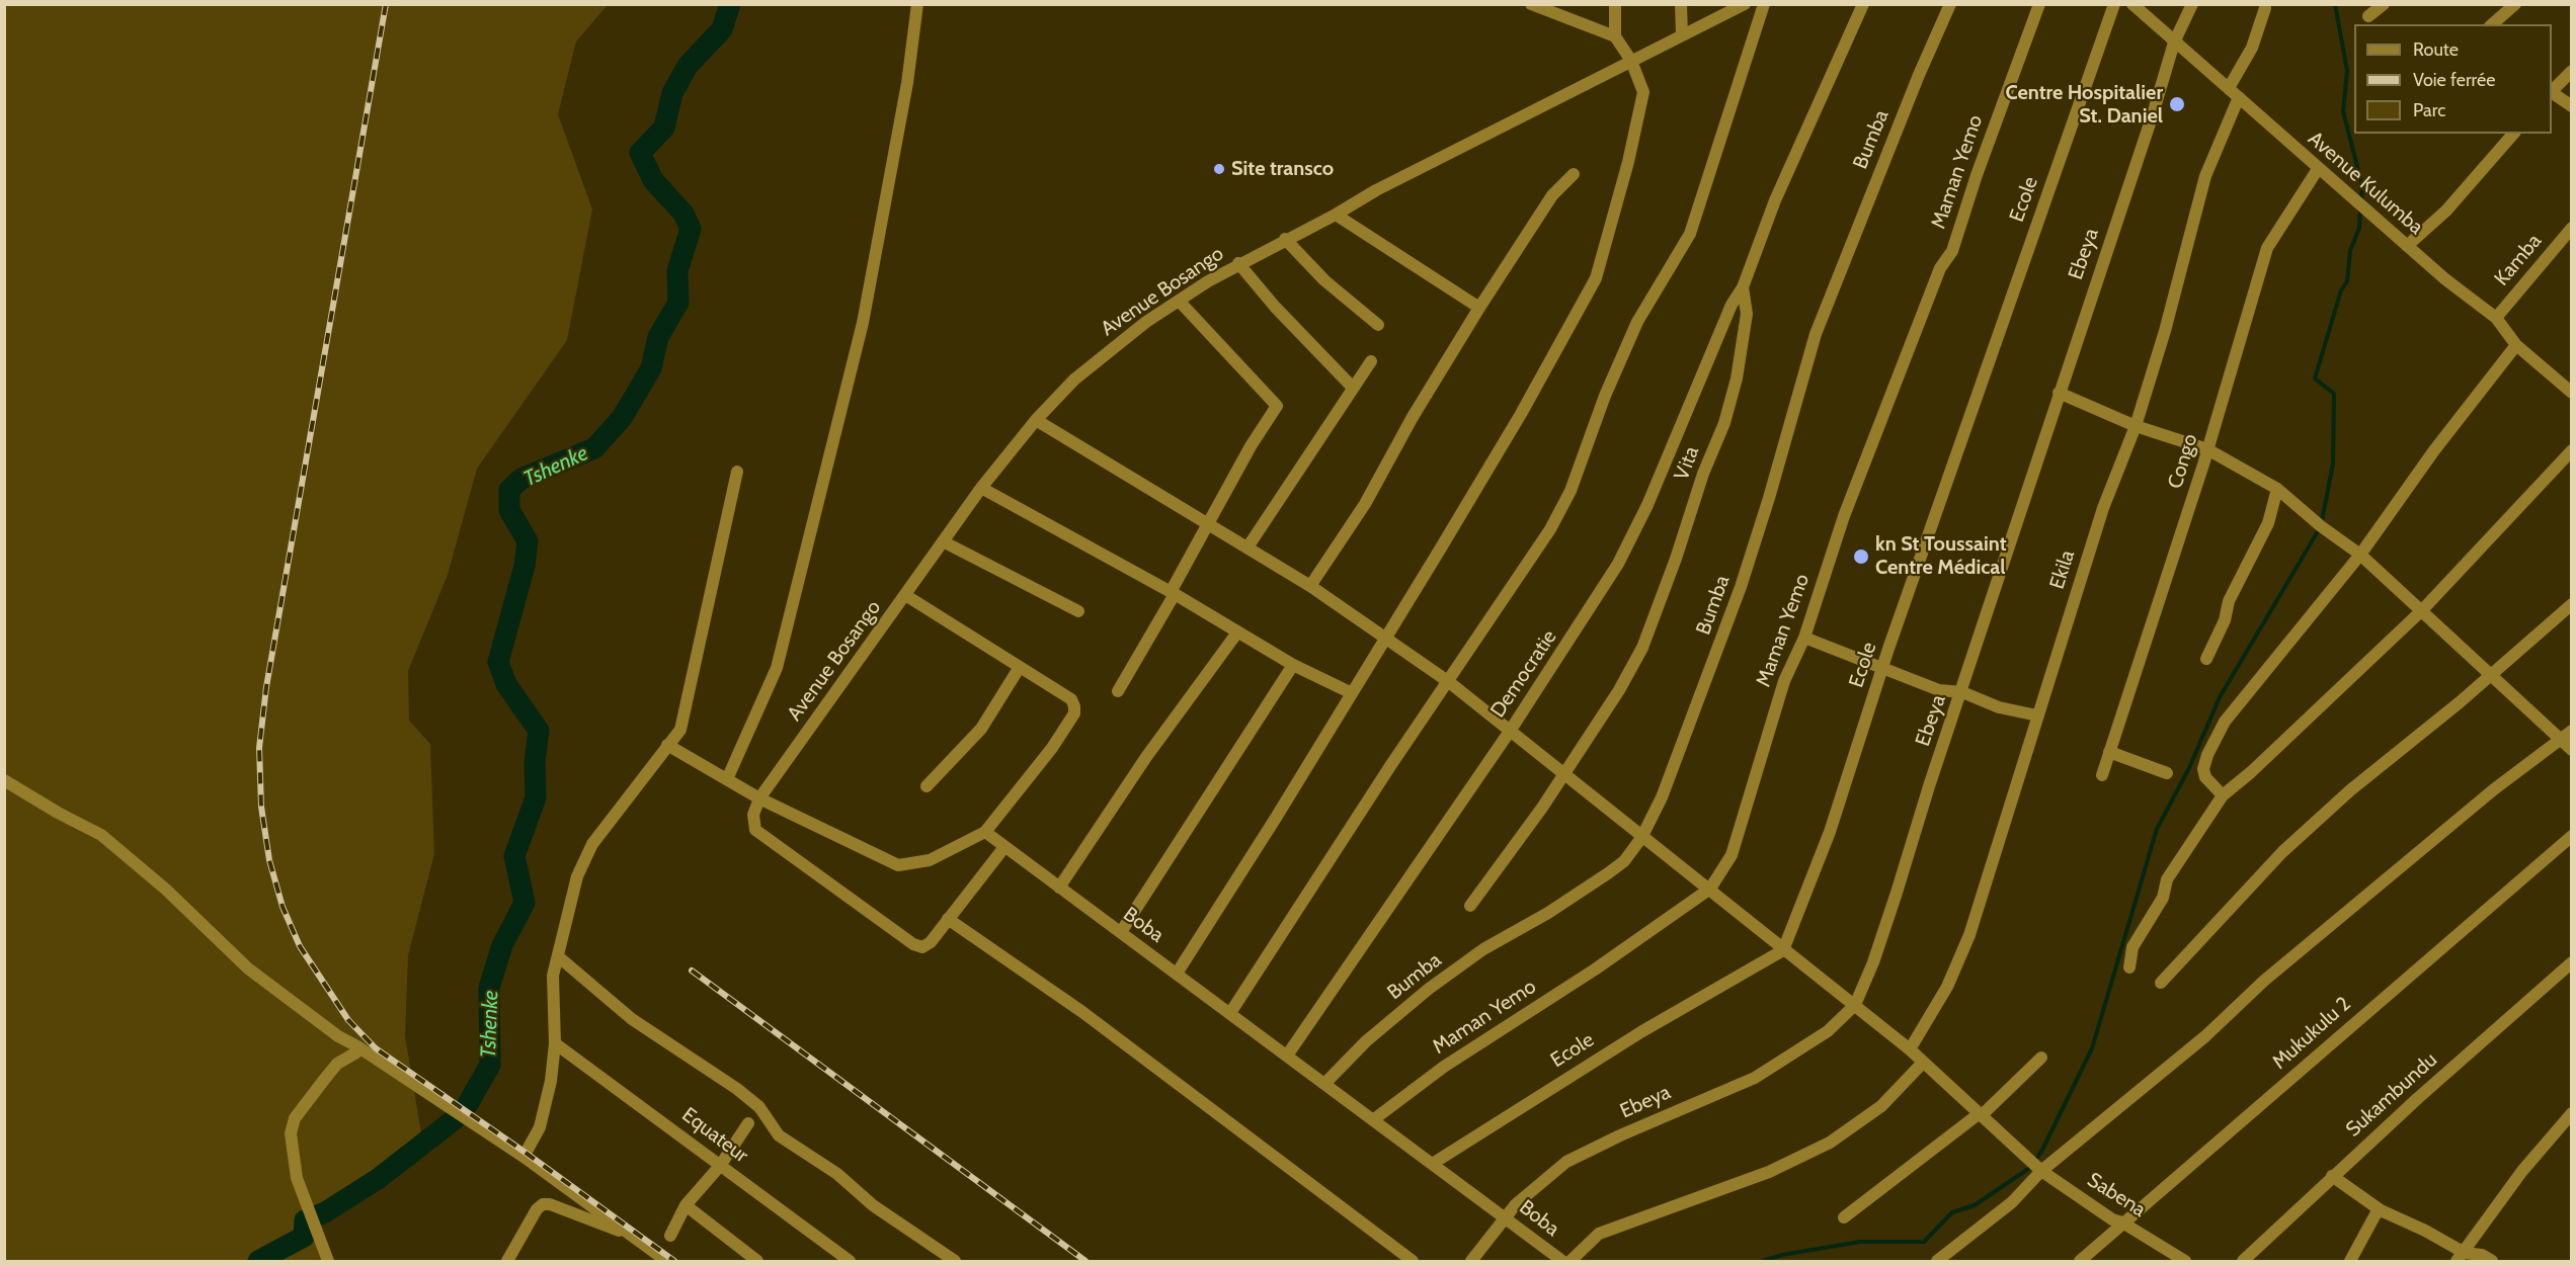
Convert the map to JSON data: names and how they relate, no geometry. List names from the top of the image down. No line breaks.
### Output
{"streets":{"street":["Bumba","Maman Yemo","Avenue Kulumba","Ecole","Ebeya","Kamba","Avenue Bosango","Congo","Vita","Ekila","Democratie","Boba","Mukukulu 2","Sukambundu","Equateur","Sabena"]},"crossings":[["Bumba","Boba"],["Bumba","Sabena"],["Maman Yemo","Boba"],["Maman Yemo","Sabena"],["Avenue Kulumba","Ebeya"],["Avenue Kulumba","Kamba"],["Avenue Kulumba","Congo"],["Avenue Kulumba","Ekila"],["Ecole","Boba"],["Ecole","Sabena"],["Ebeya","Boba"],["Ebeya","Sabena"],["Avenue Bosango","Sabena"],["Vita","Democratie"],["Vita","Sabena"],["Ekila","Sabena"],["Democratie","Boba"],["Democratie","Sabena"],["Mukukulu 2","Sabena"]],"water":["Tshenke"],"places":["Centre Hospitalier St. Daniel","Site transco","kn St Toussaint Centre Médical"],"legend":["Route","Voie ferrée","Parc"]}
